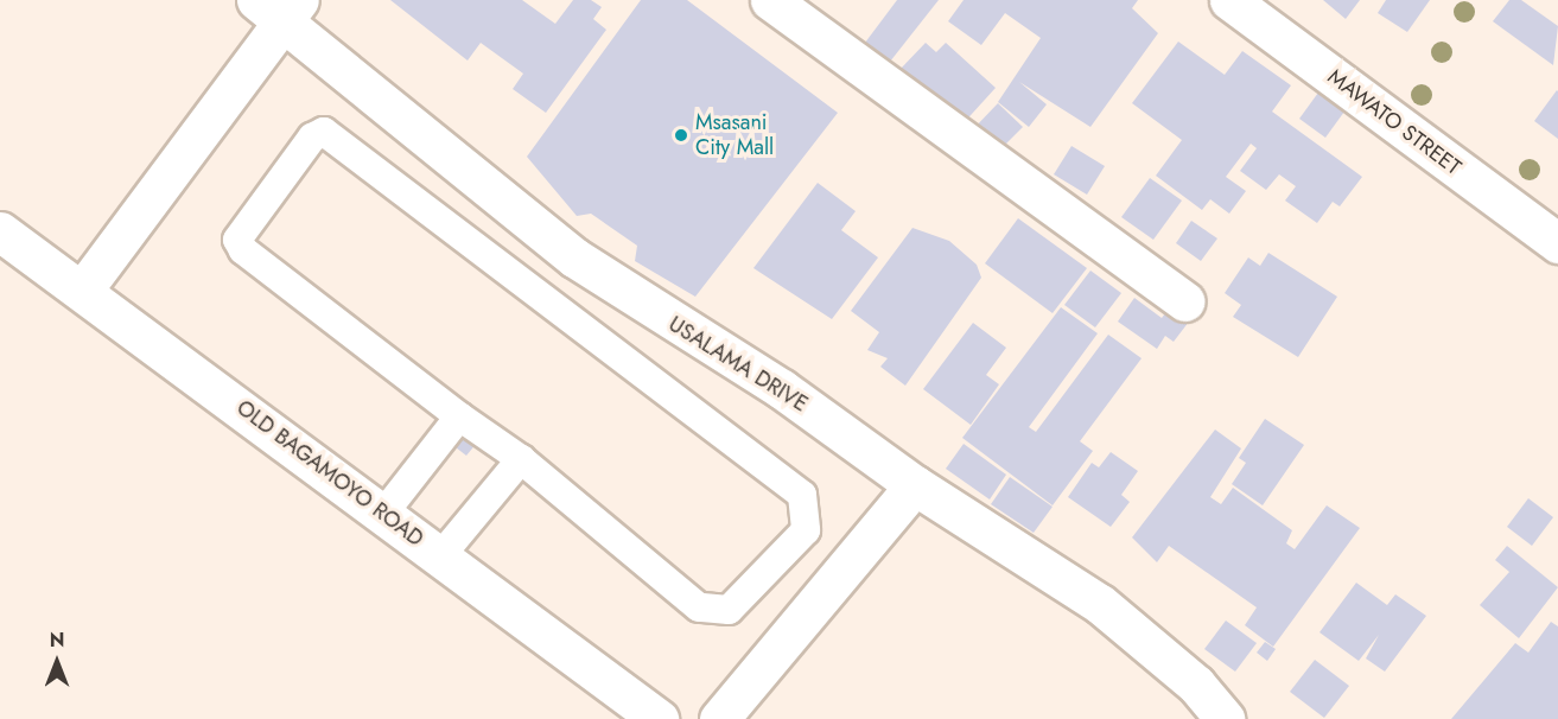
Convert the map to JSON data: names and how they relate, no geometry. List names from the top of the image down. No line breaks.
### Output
{"streets":{"street":["MAWATO STREET","USALAMA DRIVE","OLD BAGAMOYO ROAD"]},"places":["Msasani City Mall"],"north":"top"}
